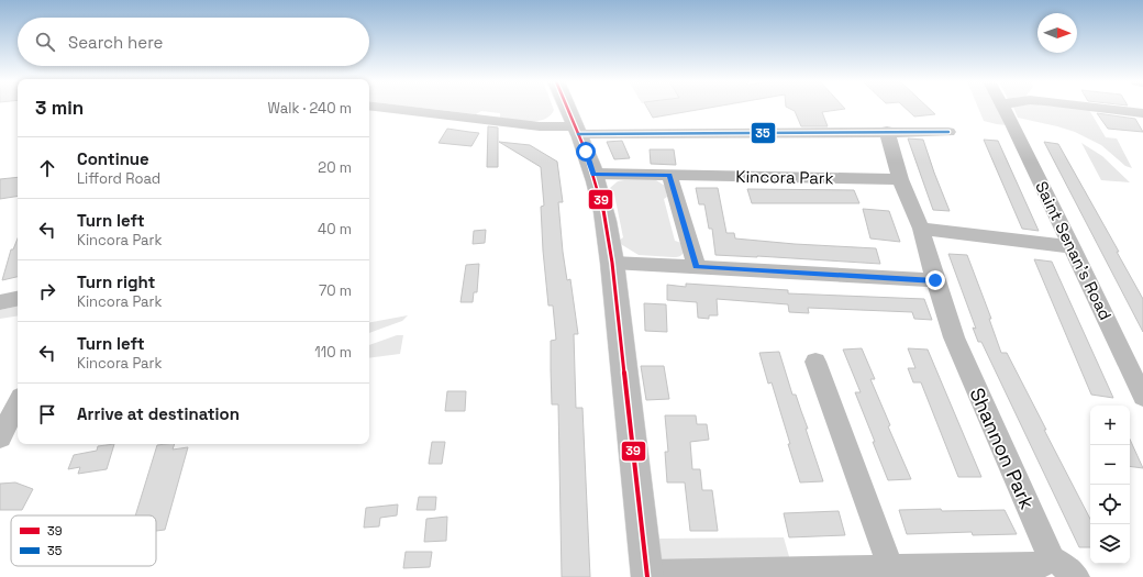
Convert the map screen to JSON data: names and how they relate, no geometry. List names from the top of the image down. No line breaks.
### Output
{"streets":{"street":["Kincora Park","Saint Senan's Road","Shannon Park"]},"lines":["transit line 39","transit line 35"],"legend":["39","35"],"north":"right","page":{"search":"Search here","heading":["3 min","Walk · 240 m"],"list":[["Continue","Lifford Road","20 m"],["Turn left","Kincora Park","40 m"],["Turn right","Kincora Park","70 m"],["Turn left","Kincora Park","110 m"],"Arrive at destination"],"map_buttons":["+","−"]}}
